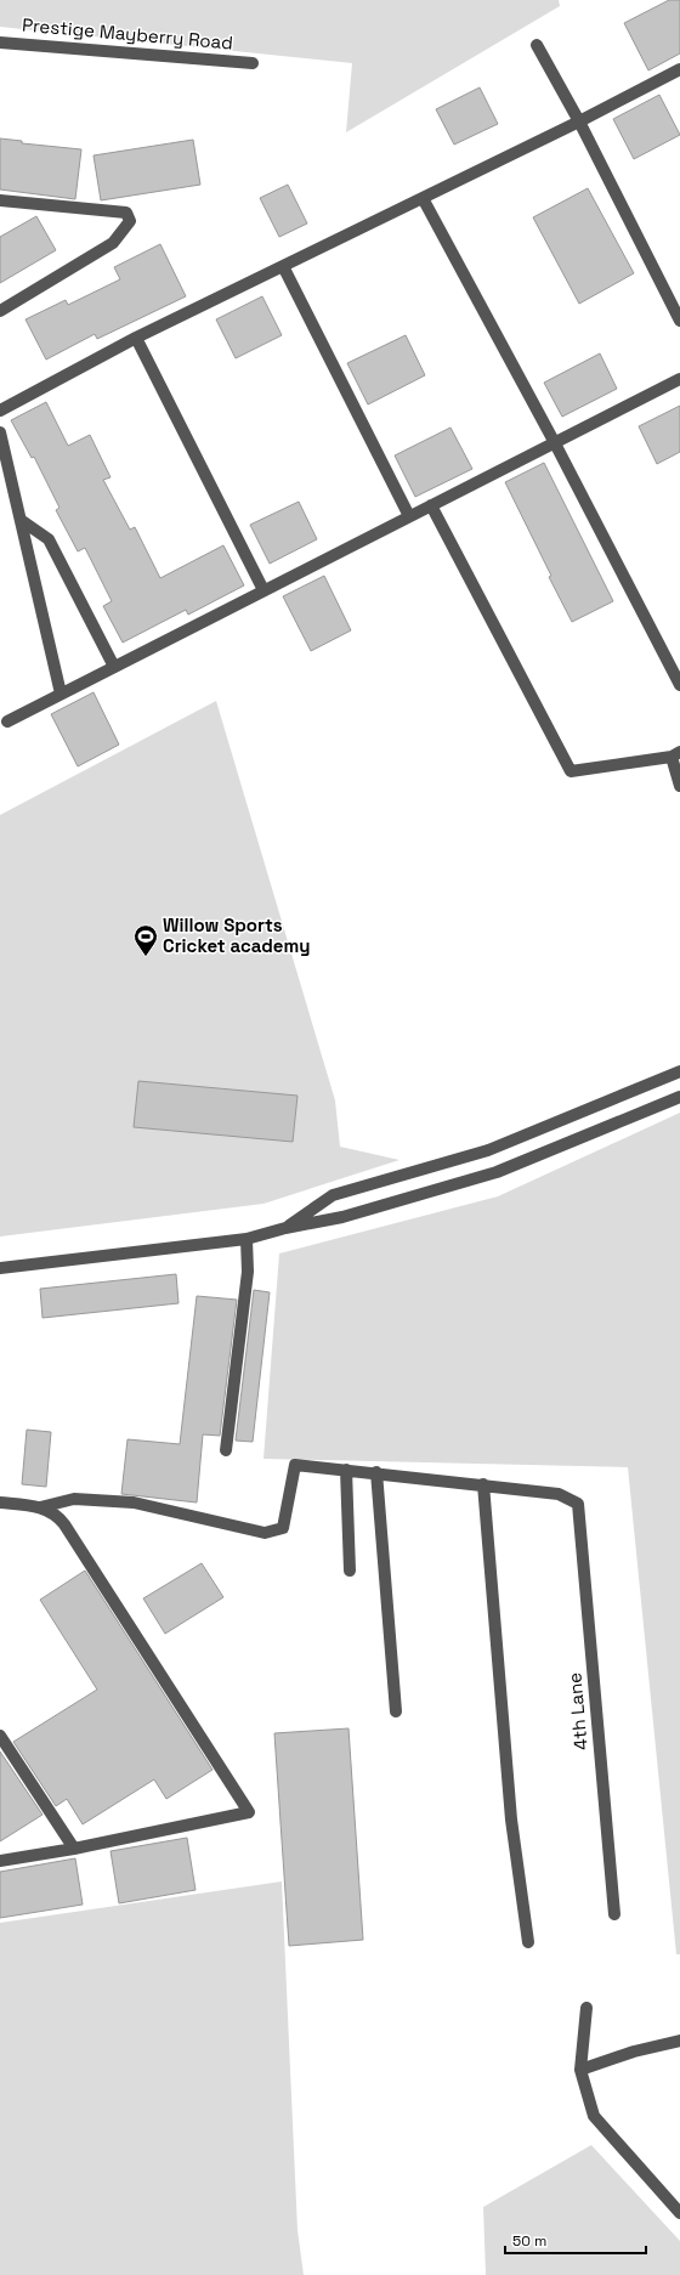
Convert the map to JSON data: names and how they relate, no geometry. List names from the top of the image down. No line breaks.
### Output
{"streets":{"street":["Prestige Mayberry Road","4th Lane"]},"places":{"sports":["Willow Sports Cricket academy"]},"scale_bar":"50 m"}
